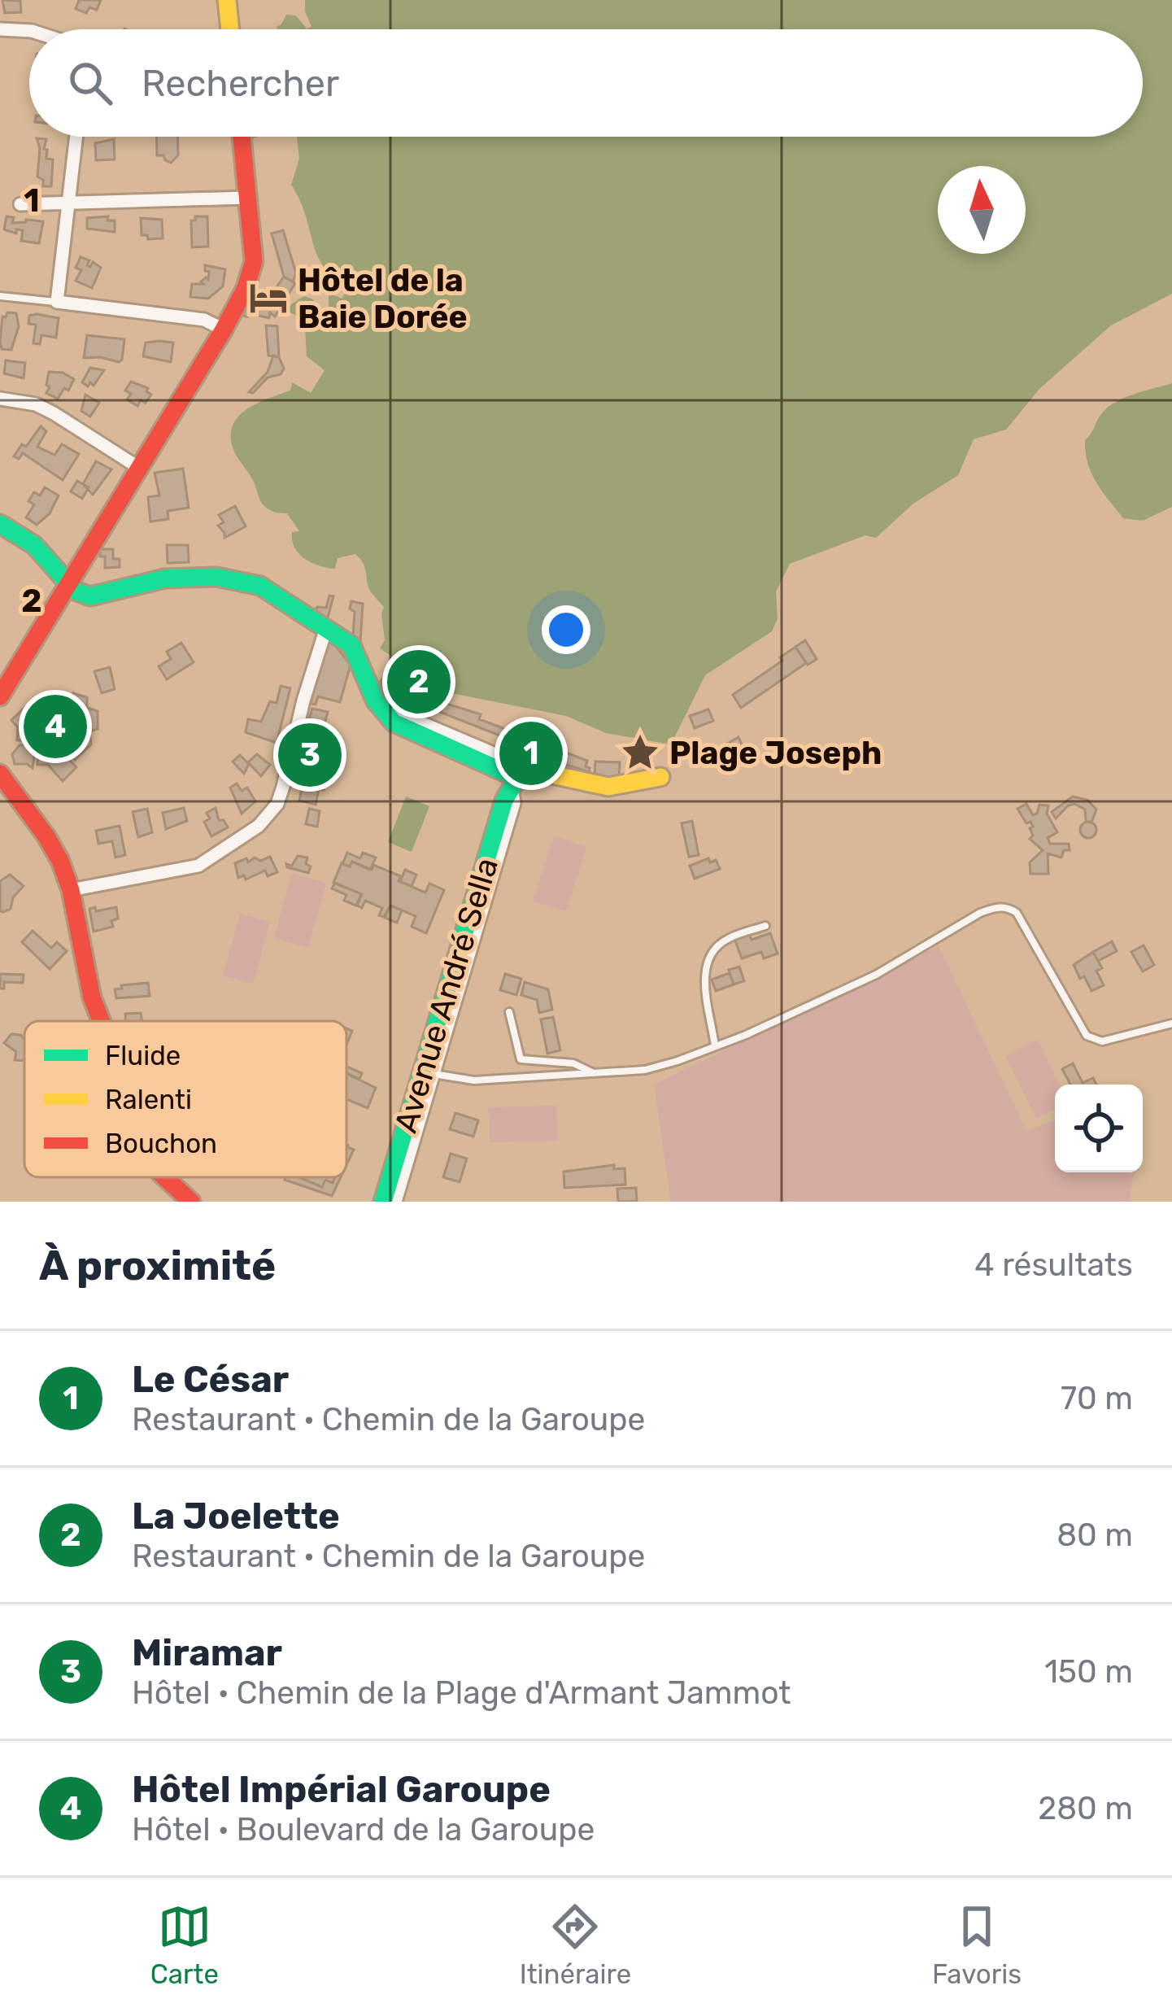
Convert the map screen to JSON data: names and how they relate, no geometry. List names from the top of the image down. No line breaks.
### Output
{"streets":{"street":["Avenue André Sella"]},"places":{"hotel":["Hôtel de la Baie Dorée"],"place":["Plage Joseph"]},"legend":["Fluide","Ralenti","Bouchon"],"north":"top","page":{"search":"Rechercher","pins":["2","4","1","3"],"heading":["À proximité","4 résultats"],"list":[{"mark":"1","name":"Le César","note":"Restaurant · Chemin de la Garoupe","value":"70 m"},{"mark":"2","name":"La Joelette","note":"Restaurant · Chemin de la Garoupe","value":"80 m"},{"mark":"3","name":"Miramar","note":"Hôtel · Chemin de la Plage d'Armant Jammot","value":"150 m"},{"mark":"4","name":"Hôtel Impérial Garoupe","note":"Hôtel · Boulevard de la Garoupe","value":"280 m"}],"nav":["Carte","Itinéraire","Favoris"]},"grid":{"rows":["1","2"]}}
